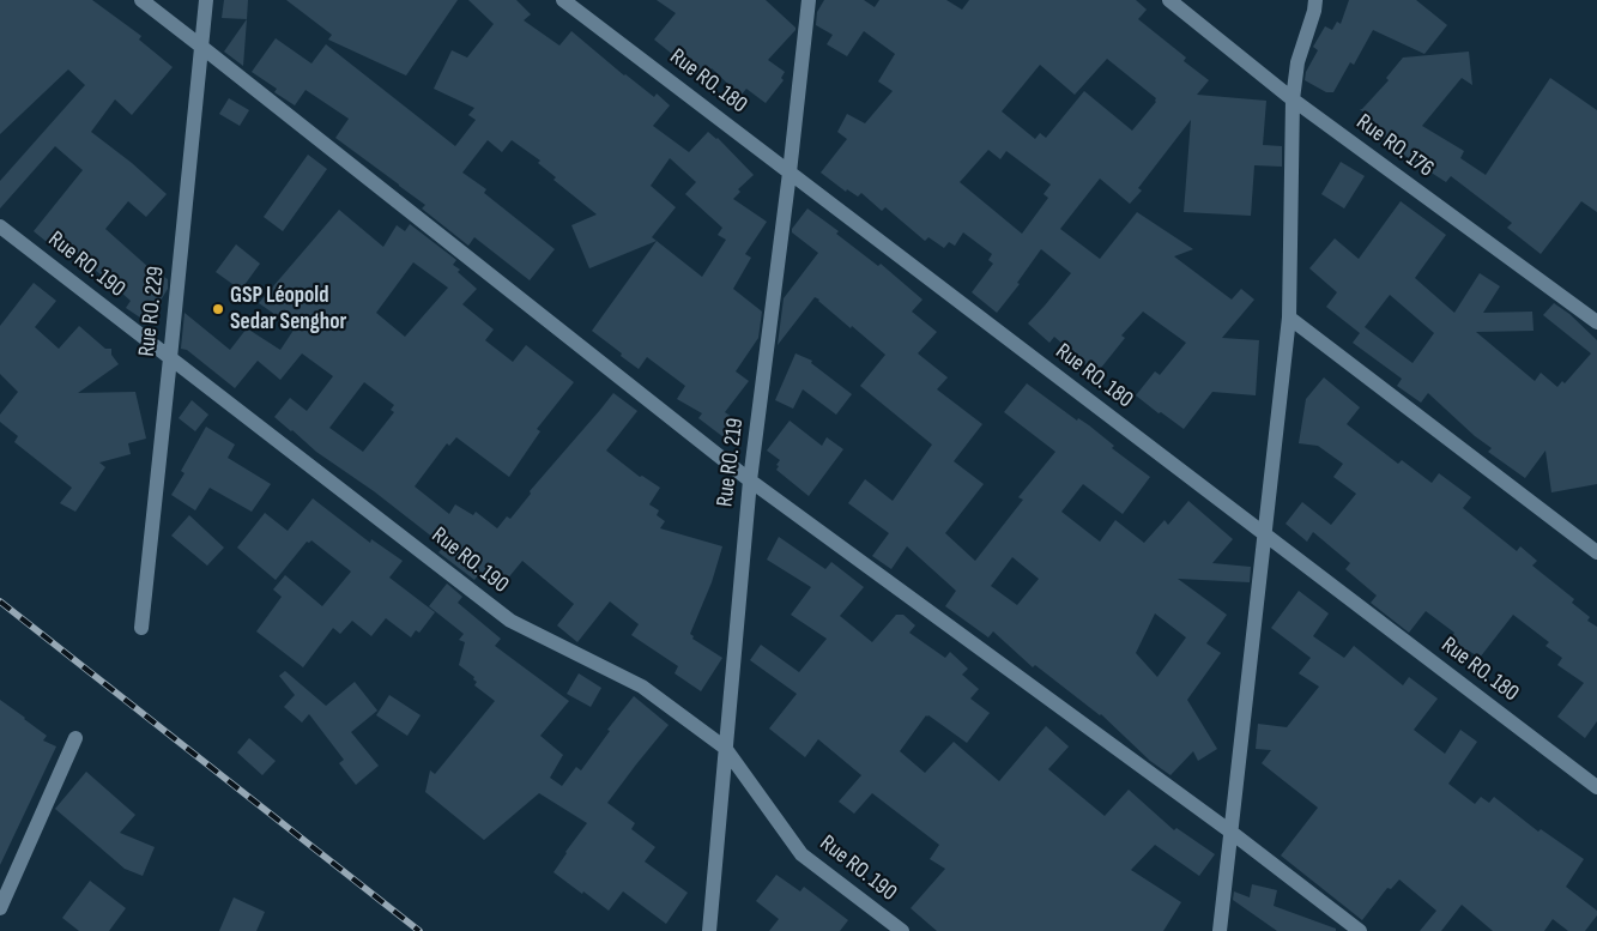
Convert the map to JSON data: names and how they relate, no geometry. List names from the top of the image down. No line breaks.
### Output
{"streets":{"street":["Rue RO. 180","Rue RO. 176","Rue RO. 190","Rue RO. 229","Rue RO. 219"]},"crossings":[["Rue RO. 180","Rue RO. 219"],["Rue RO. 190","Rue RO. 229"],["Rue RO. 190","Rue RO. 219"]],"places":["GSP Léopold Sedar Senghor"]}
